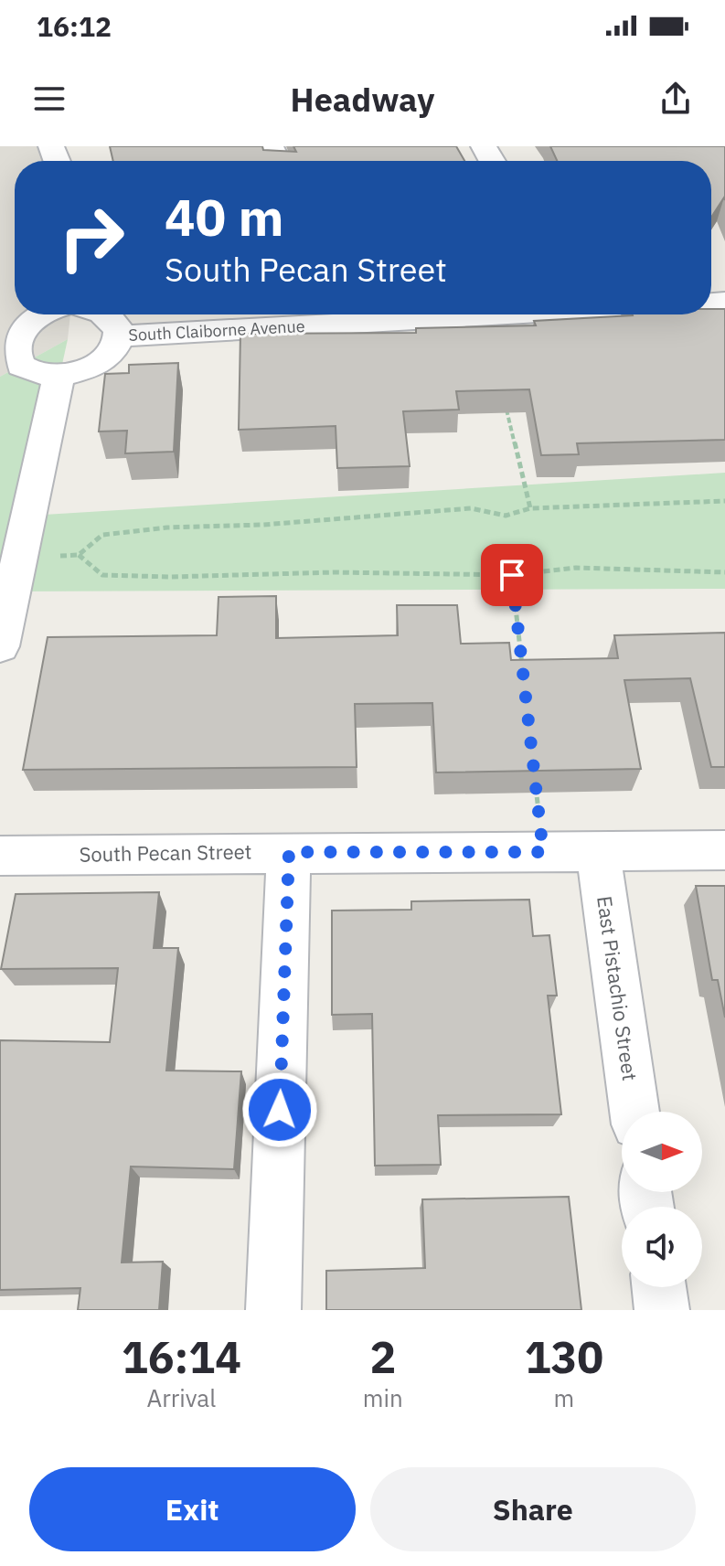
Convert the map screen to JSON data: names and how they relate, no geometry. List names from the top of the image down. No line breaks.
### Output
{"streets":{"street":["South Claiborne Avenue","South Pecan Street","East Pistachio Street"]},"crossings":[["South Pecan Street","East Pistachio Street"]],"north":"right","page":{"status":"16:12","header":"Headway","turn":["40 m","South Pecan Street"],"eta":["16:14","Arrival","2","min","130","m"],"buttons":["Exit","Share"]}}
